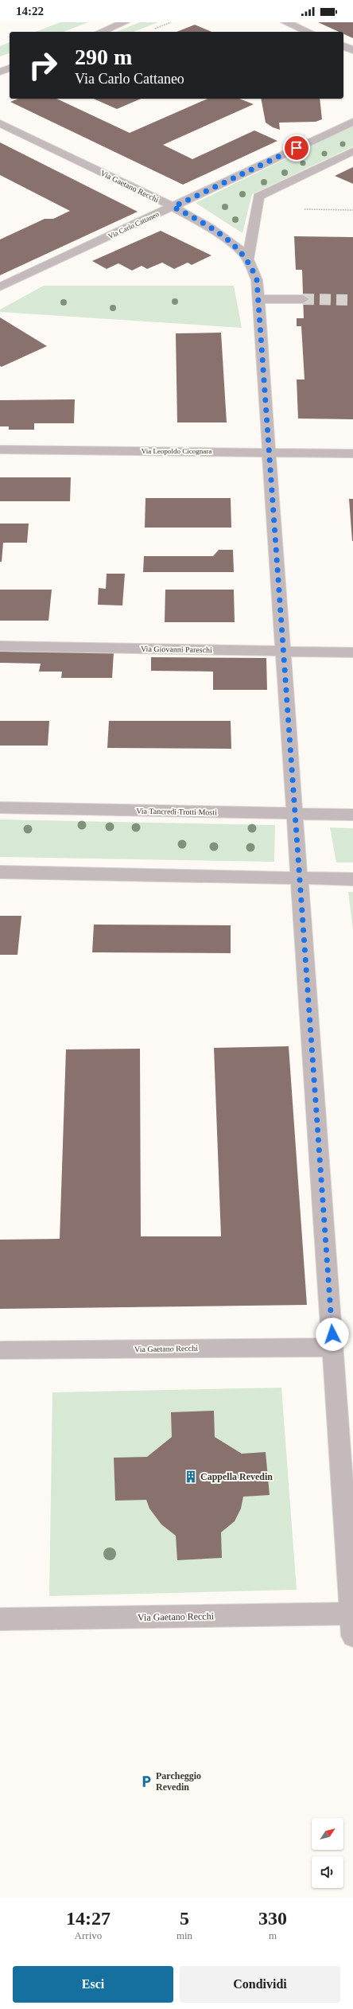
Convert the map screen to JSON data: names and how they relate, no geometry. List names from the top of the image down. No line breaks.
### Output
{"streets":{"street":["Via Gaetano Recchi","Via Carlo Cattaneo","Via Leopoldo Cicognara","Via Giovanni Pareschi","Via Tancredi Trotti Mosti"]},"crossings":[["Via Gaetano Recchi","Via Carlo Cattaneo"],["Via Gaetano Recchi","Via Leopoldo Cicognara"],["Via Gaetano Recchi","Via Giovanni Pareschi"],["Via Gaetano Recchi","Via Tancredi Trotti Mosti"]],"places":{"building":["Cappella Revedin"],"parking":["Parcheggio Revedin"]},"north":"top right","page":{"status":"14:22","turn":["290 m","Via Carlo Cattaneo"],"eta":["14:27","Arrivo","5","min","330","m"],"buttons":["Esci","Condividi"]}}
